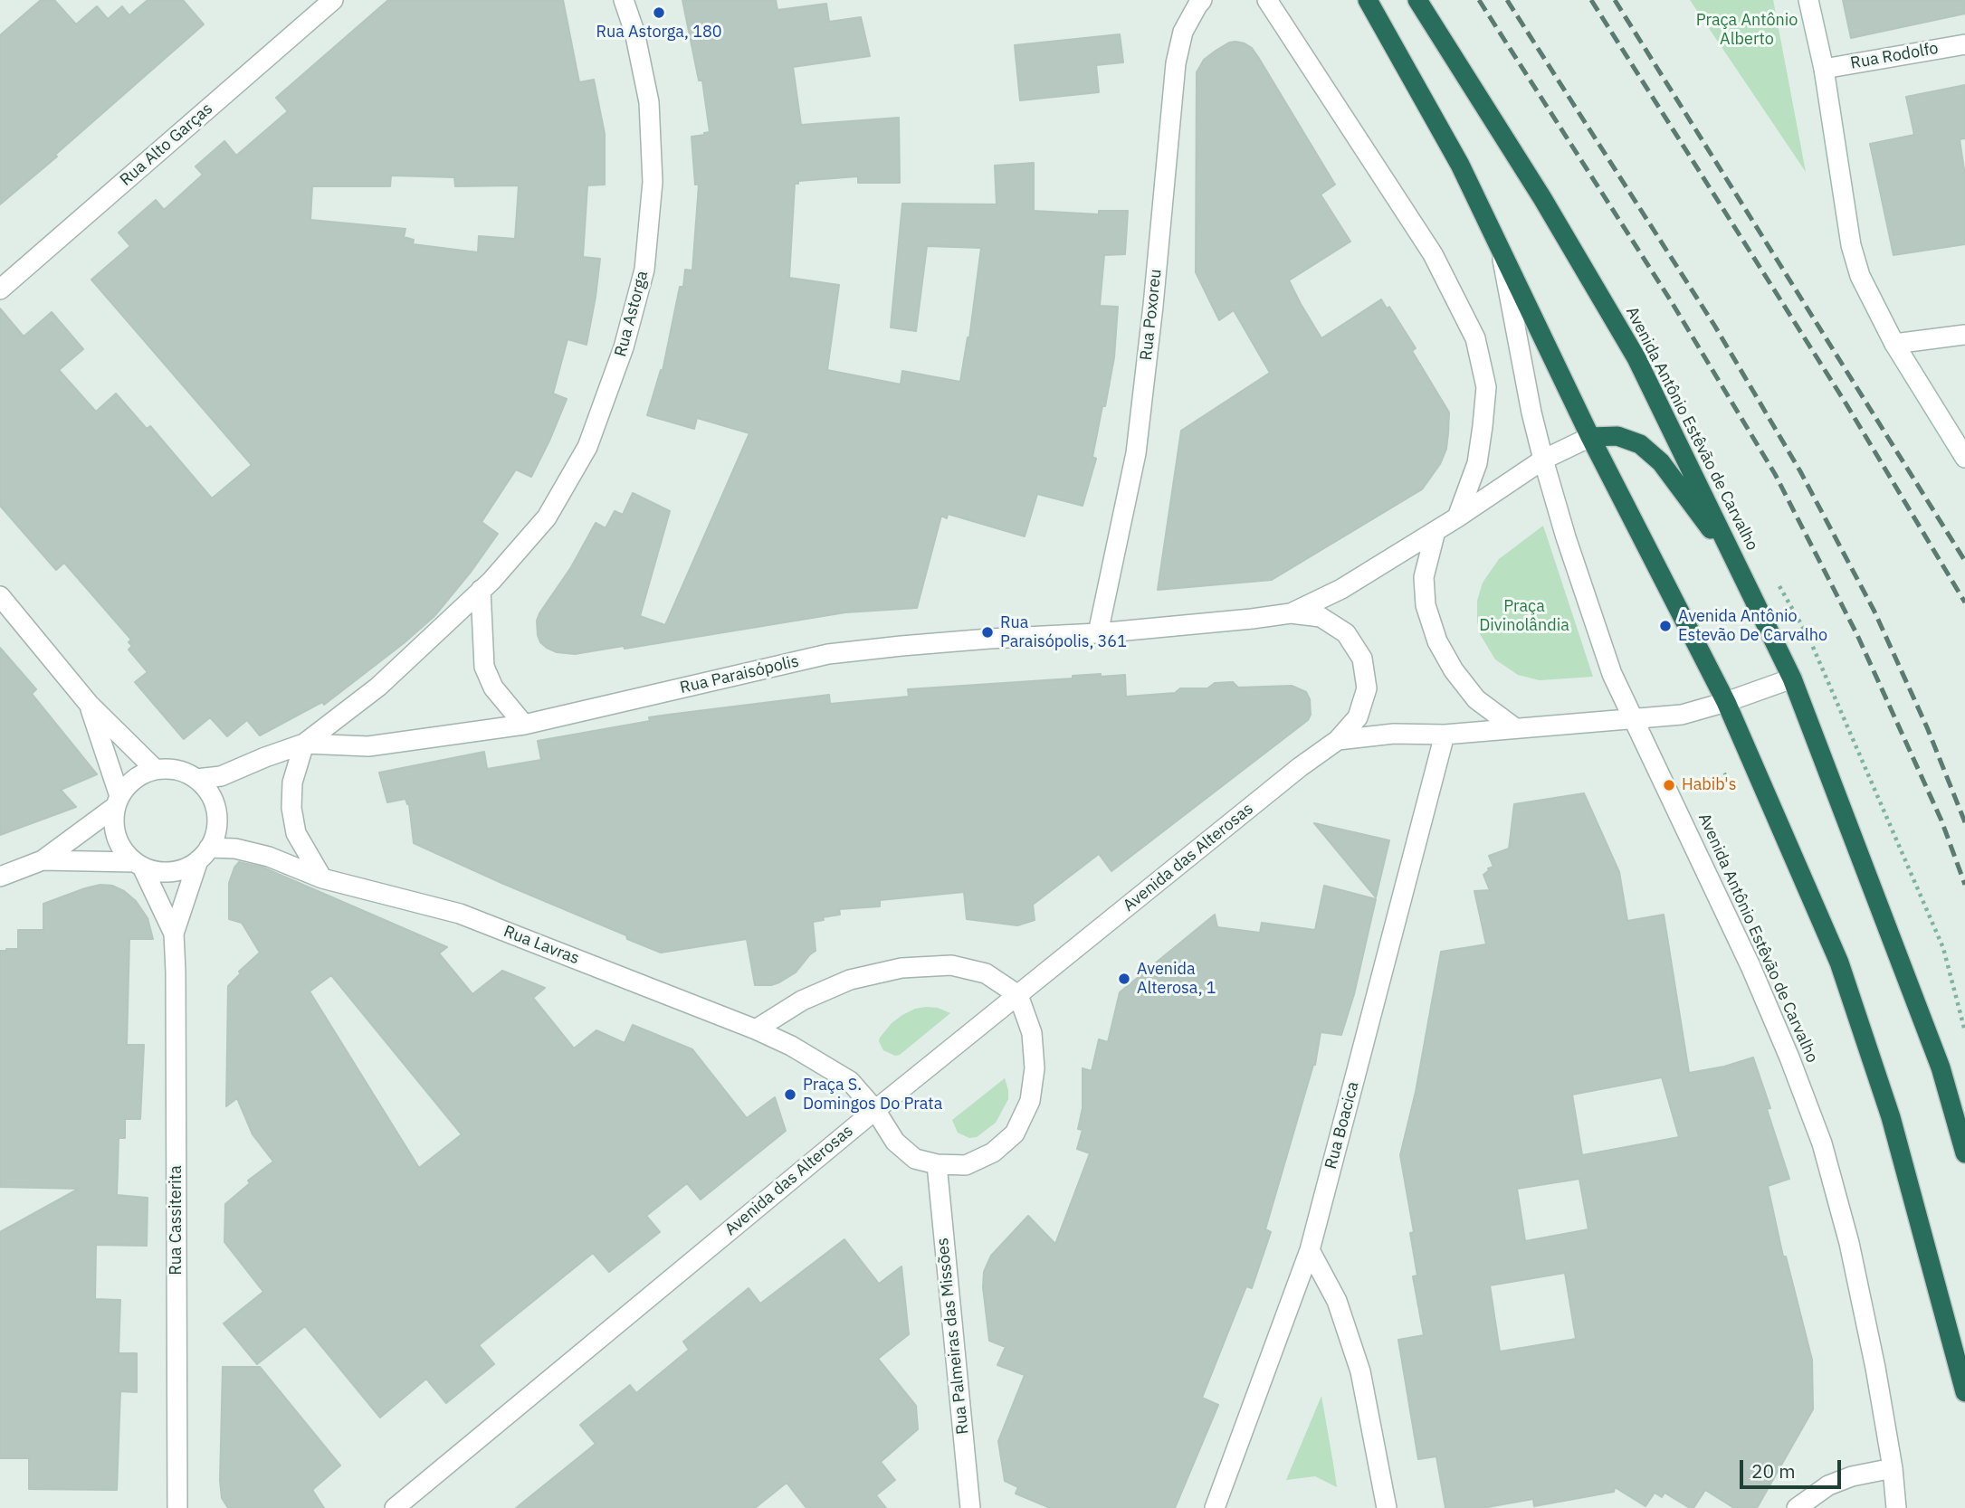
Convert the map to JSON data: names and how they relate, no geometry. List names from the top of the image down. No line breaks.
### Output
{"streets":{"highway":["Avenida Antônio Estêvão de Carvalho"],"street":["Rua Rodolfo","Rua Alto Garças","Rua Astorga","Rua Poxoreu","Rua Paraisópolis","Avenida das Alterosas","Rua Lavras","Rua Boacica","Rua Cassiterita","Rua Palmeiras das Missões"]},"crossings":[["Rua Astorga","Rua Paraisópolis"],["Rua Poxoreu","Rua Paraisópolis"],["Avenida Antônio Estêvão de Carvalho","Avenida das Alterosas"],["Rua Paraisópolis","Avenida das Alterosas"],["Rua Paraisópolis","Rua Lavras"],["Rua Paraisópolis","Rua Cassiterita"],["Avenida das Alterosas","Rua Lavras"],["Avenida das Alterosas","Rua Boacica"],["Rua Lavras","Rua Cassiterita"],["Rua Lavras","Rua Palmeiras das Missões"]],"parks":["Praça Antônio Alberto","Praça Divinolândia"],"places":["Rua Astorga, 180","Avenida Antônio Estevão De Carvalho","Rua Paraisópolis, 361","Habib's","Avenida Alterosa, 1","Praça S. Domingos Do Prata"],"scale_bar":"20 m"}
